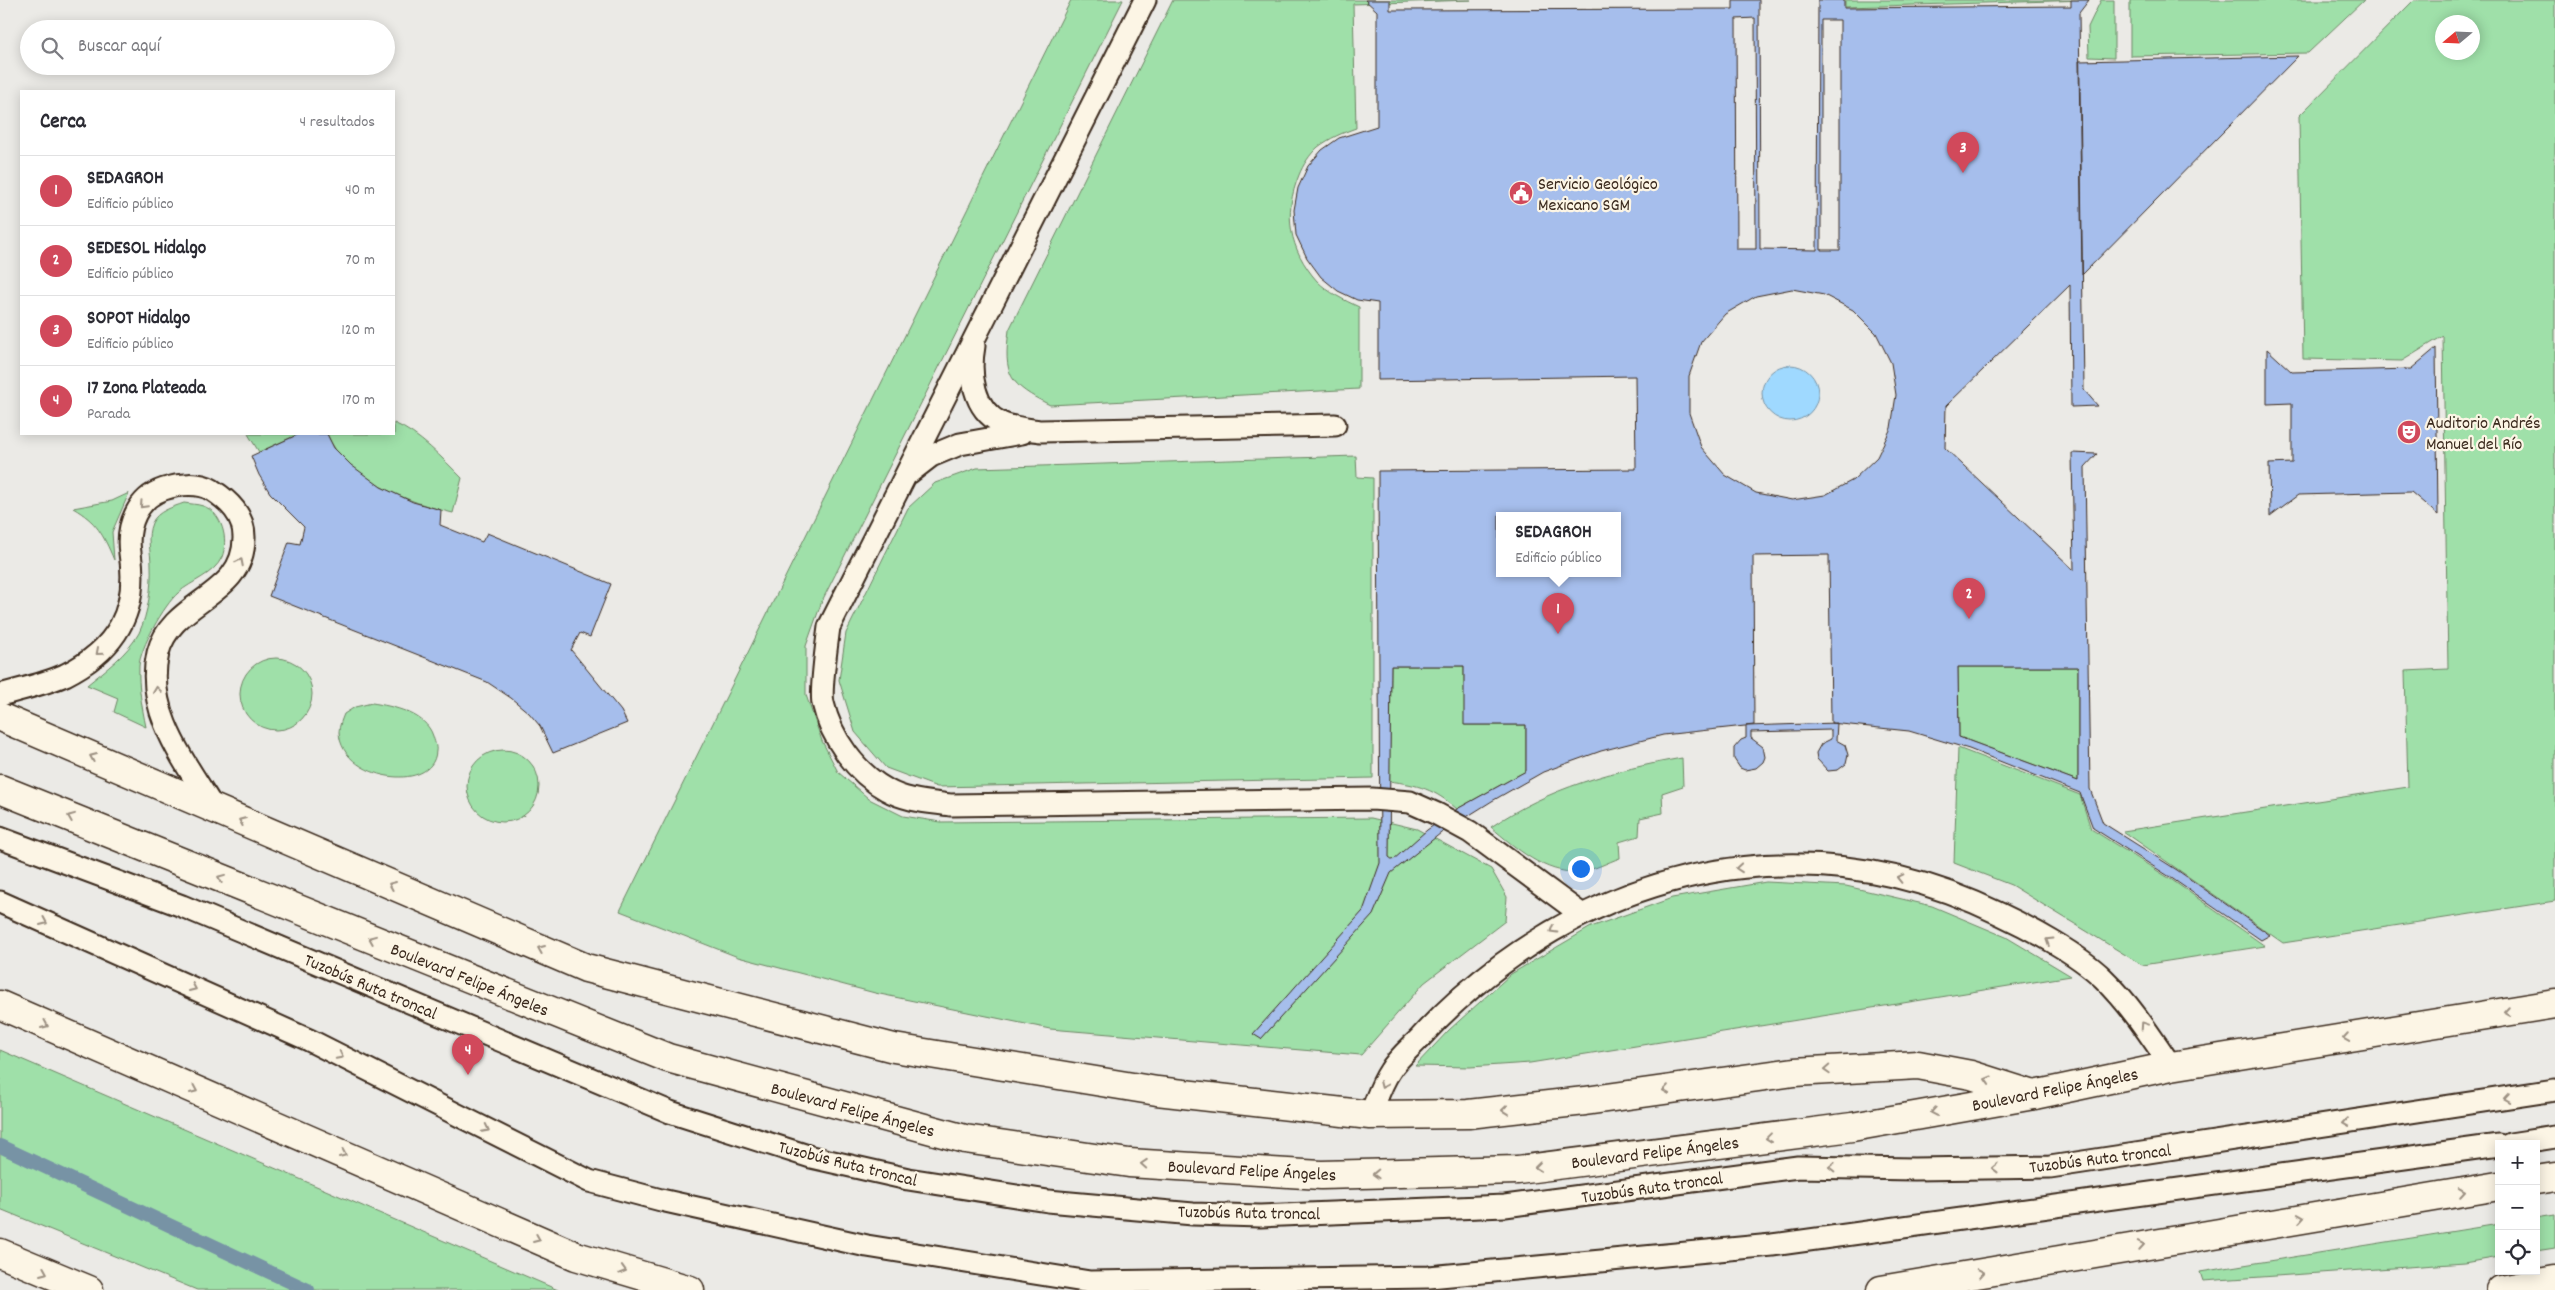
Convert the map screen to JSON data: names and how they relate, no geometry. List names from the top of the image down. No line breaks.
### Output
{"streets":{"main road":["Boulevard Felipe Ángeles"],"lane":["Tuzobús Ruta troncal"]},"places":{"public building":["Servicio Geológico Mexicano SGM"],"theatre":["Auditorio Andrés Manuel del Río"]},"north":"left","page":{"search":"Buscar aquí","heading":["Cerca","4 resultados"],"pins":["3","2","1","4"],"list":[{"mark":"1","name":"SEDAGROH","note":"Edificio público","value":"40 m"},{"mark":"2","name":"SEDESOL Hidalgo","note":"Edificio público","value":"70 m"},{"mark":"3","name":"SOPOT Hidalgo","note":"Edificio público","value":"120 m"},{"mark":"4","name":"17 Zona Plateada","note":"Parada","value":"170 m"}],"popup":["SEDAGROH","Edificio público"],"map_buttons":["+","−"]}}
